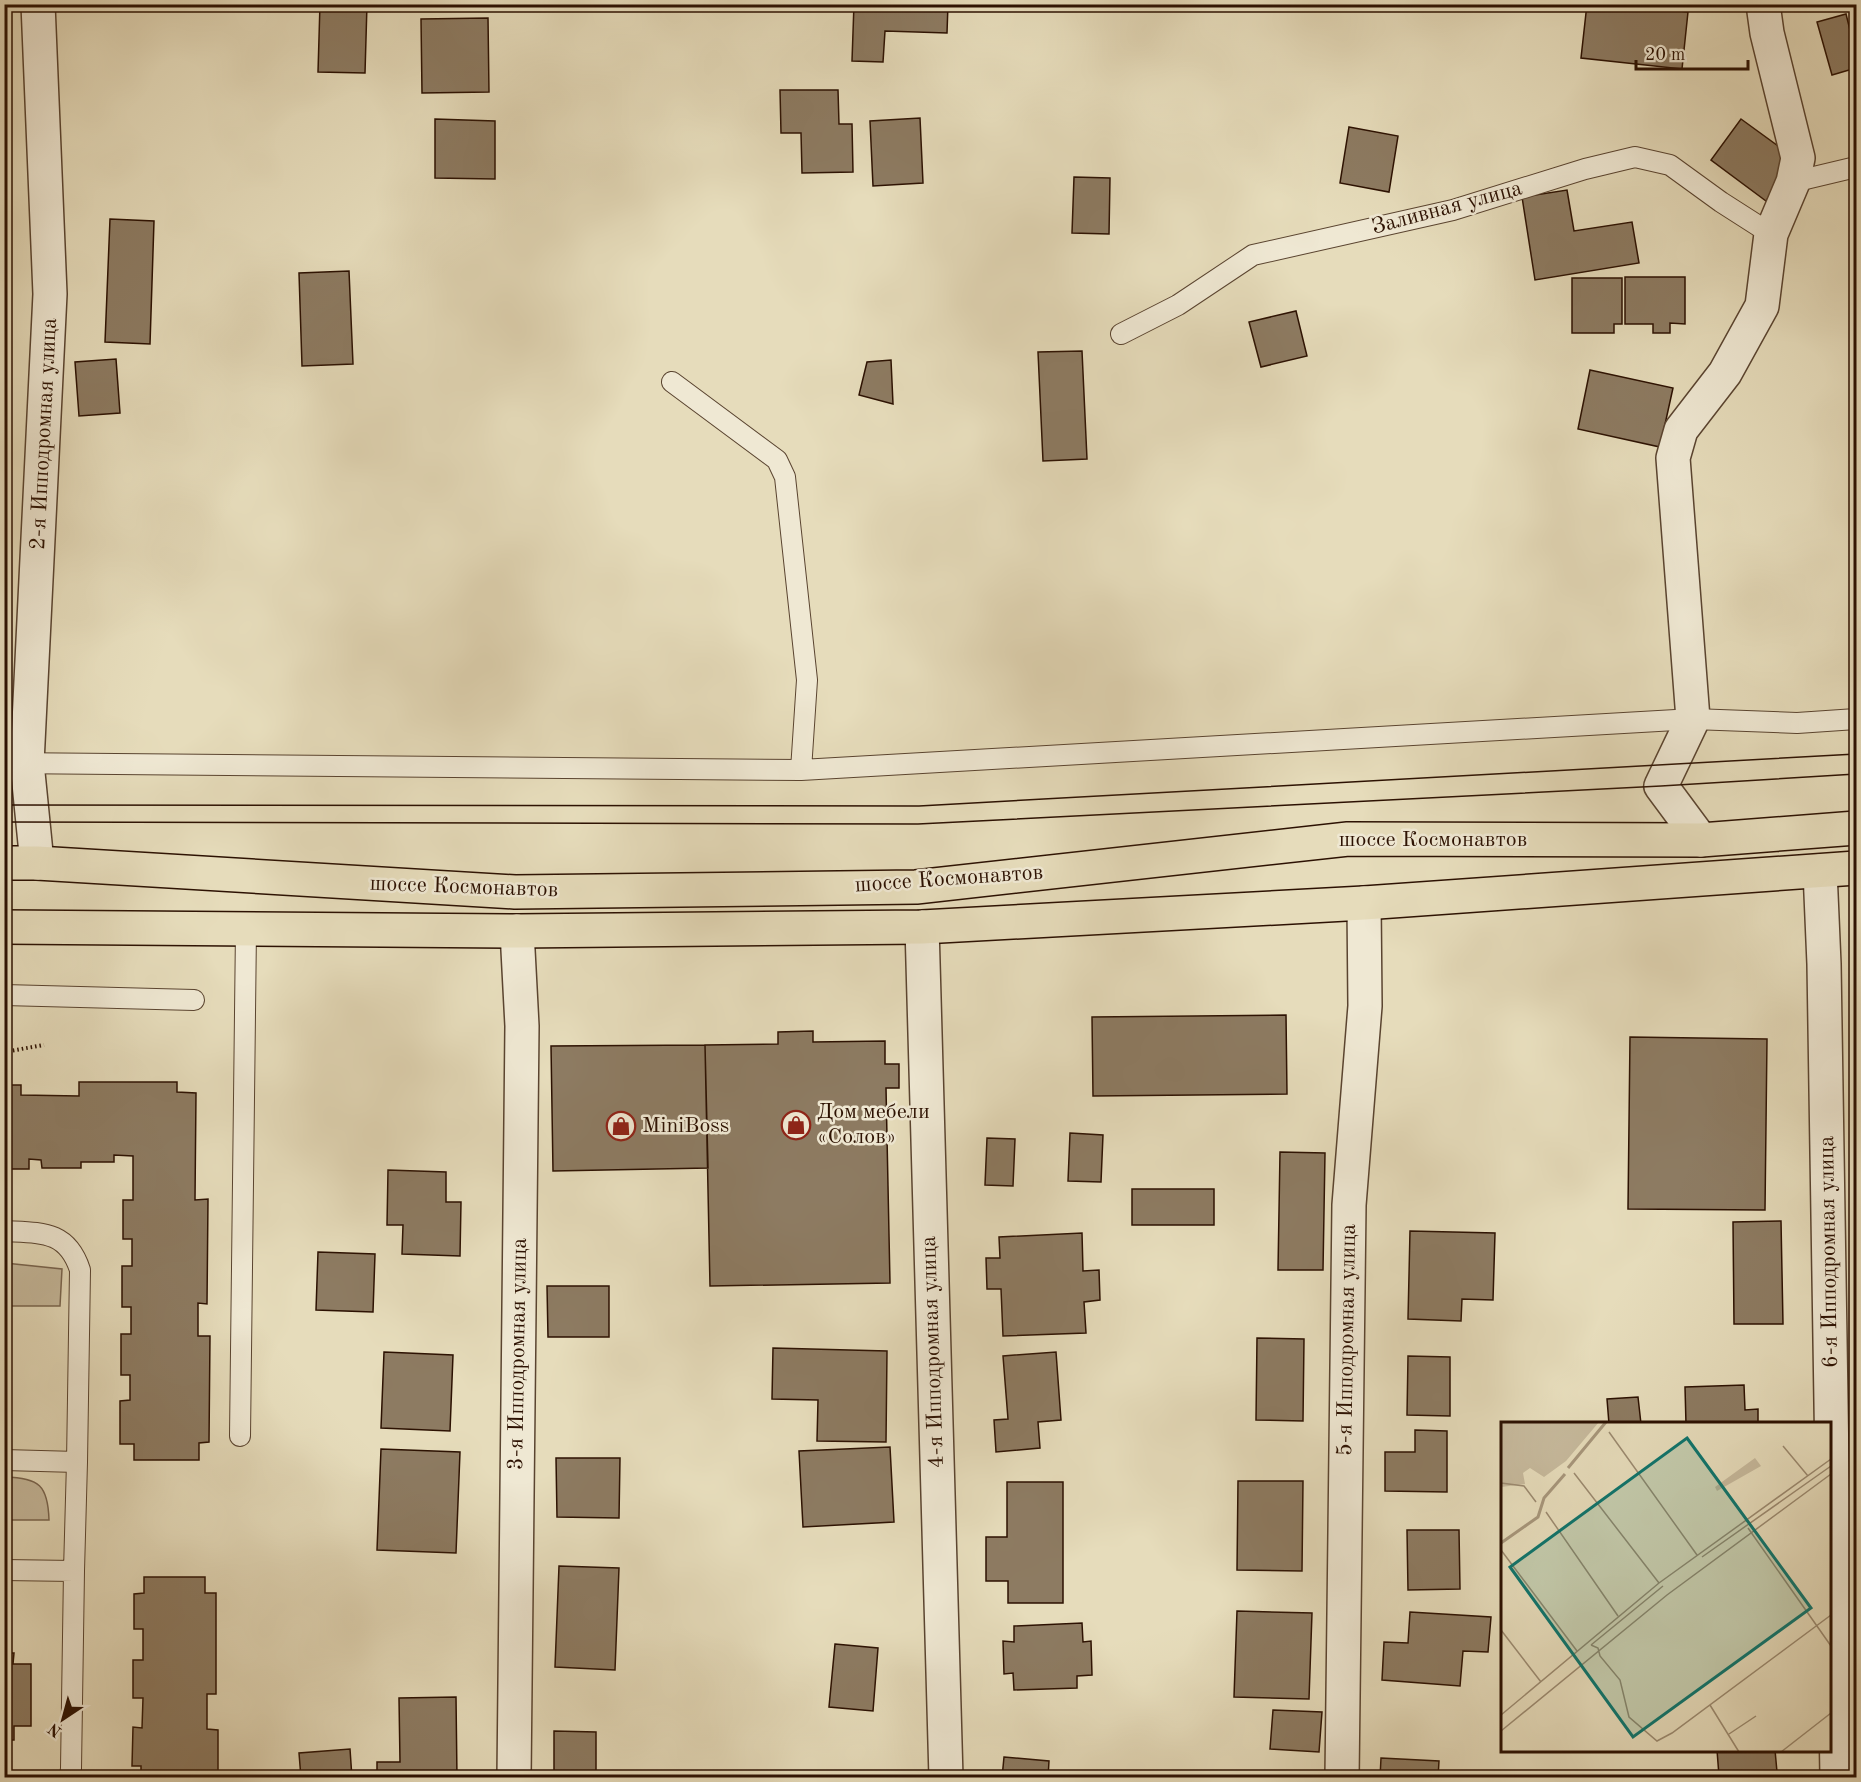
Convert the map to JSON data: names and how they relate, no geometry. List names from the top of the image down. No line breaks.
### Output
{"streets":{"main road":["шоссе Космонавтов"],"street":["2-я Ипподромная улица","6-я Ипподромная улица","5-я Ипподромная улица","4-я Ипподромная улица","3-я Ипподромная улица"],"lane":["Заливная улица"]},"crossings":[["2-я Ипподромная улица","шоссе Космонавтов"],["шоссе Космонавтов","6-я Ипподромная улица"],["шоссе Космонавтов","5-я Ипподромная улица"],["шоссе Космонавтов","4-я Ипподромная улица"],["шоссе Космонавтов","3-я Ипподромная улица"]],"places":{"shop":["Дом мебели «Солов»","MiniBoss"]},"scale_bar":"20 m","north":"bottom left"}
